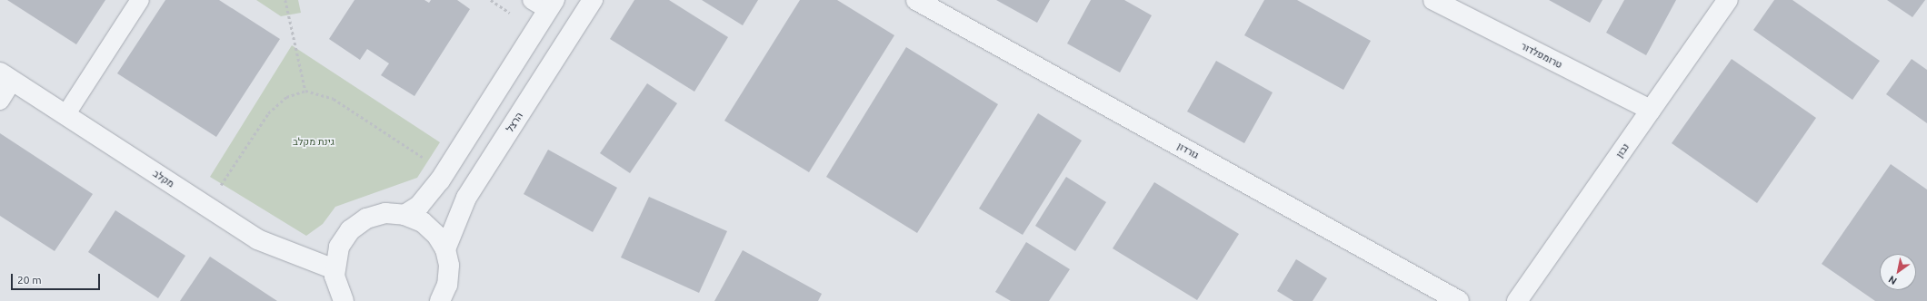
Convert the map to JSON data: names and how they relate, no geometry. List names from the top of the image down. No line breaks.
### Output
{"streets":{"street":["טרומפלדור","הרצל","גורדון","נבון","מקלב"]},"crossings":[["טרומפלדור","נבון"]],"parks":["גינת מקלב"],"scale_bar":"20 m","north":"bottom left"}
